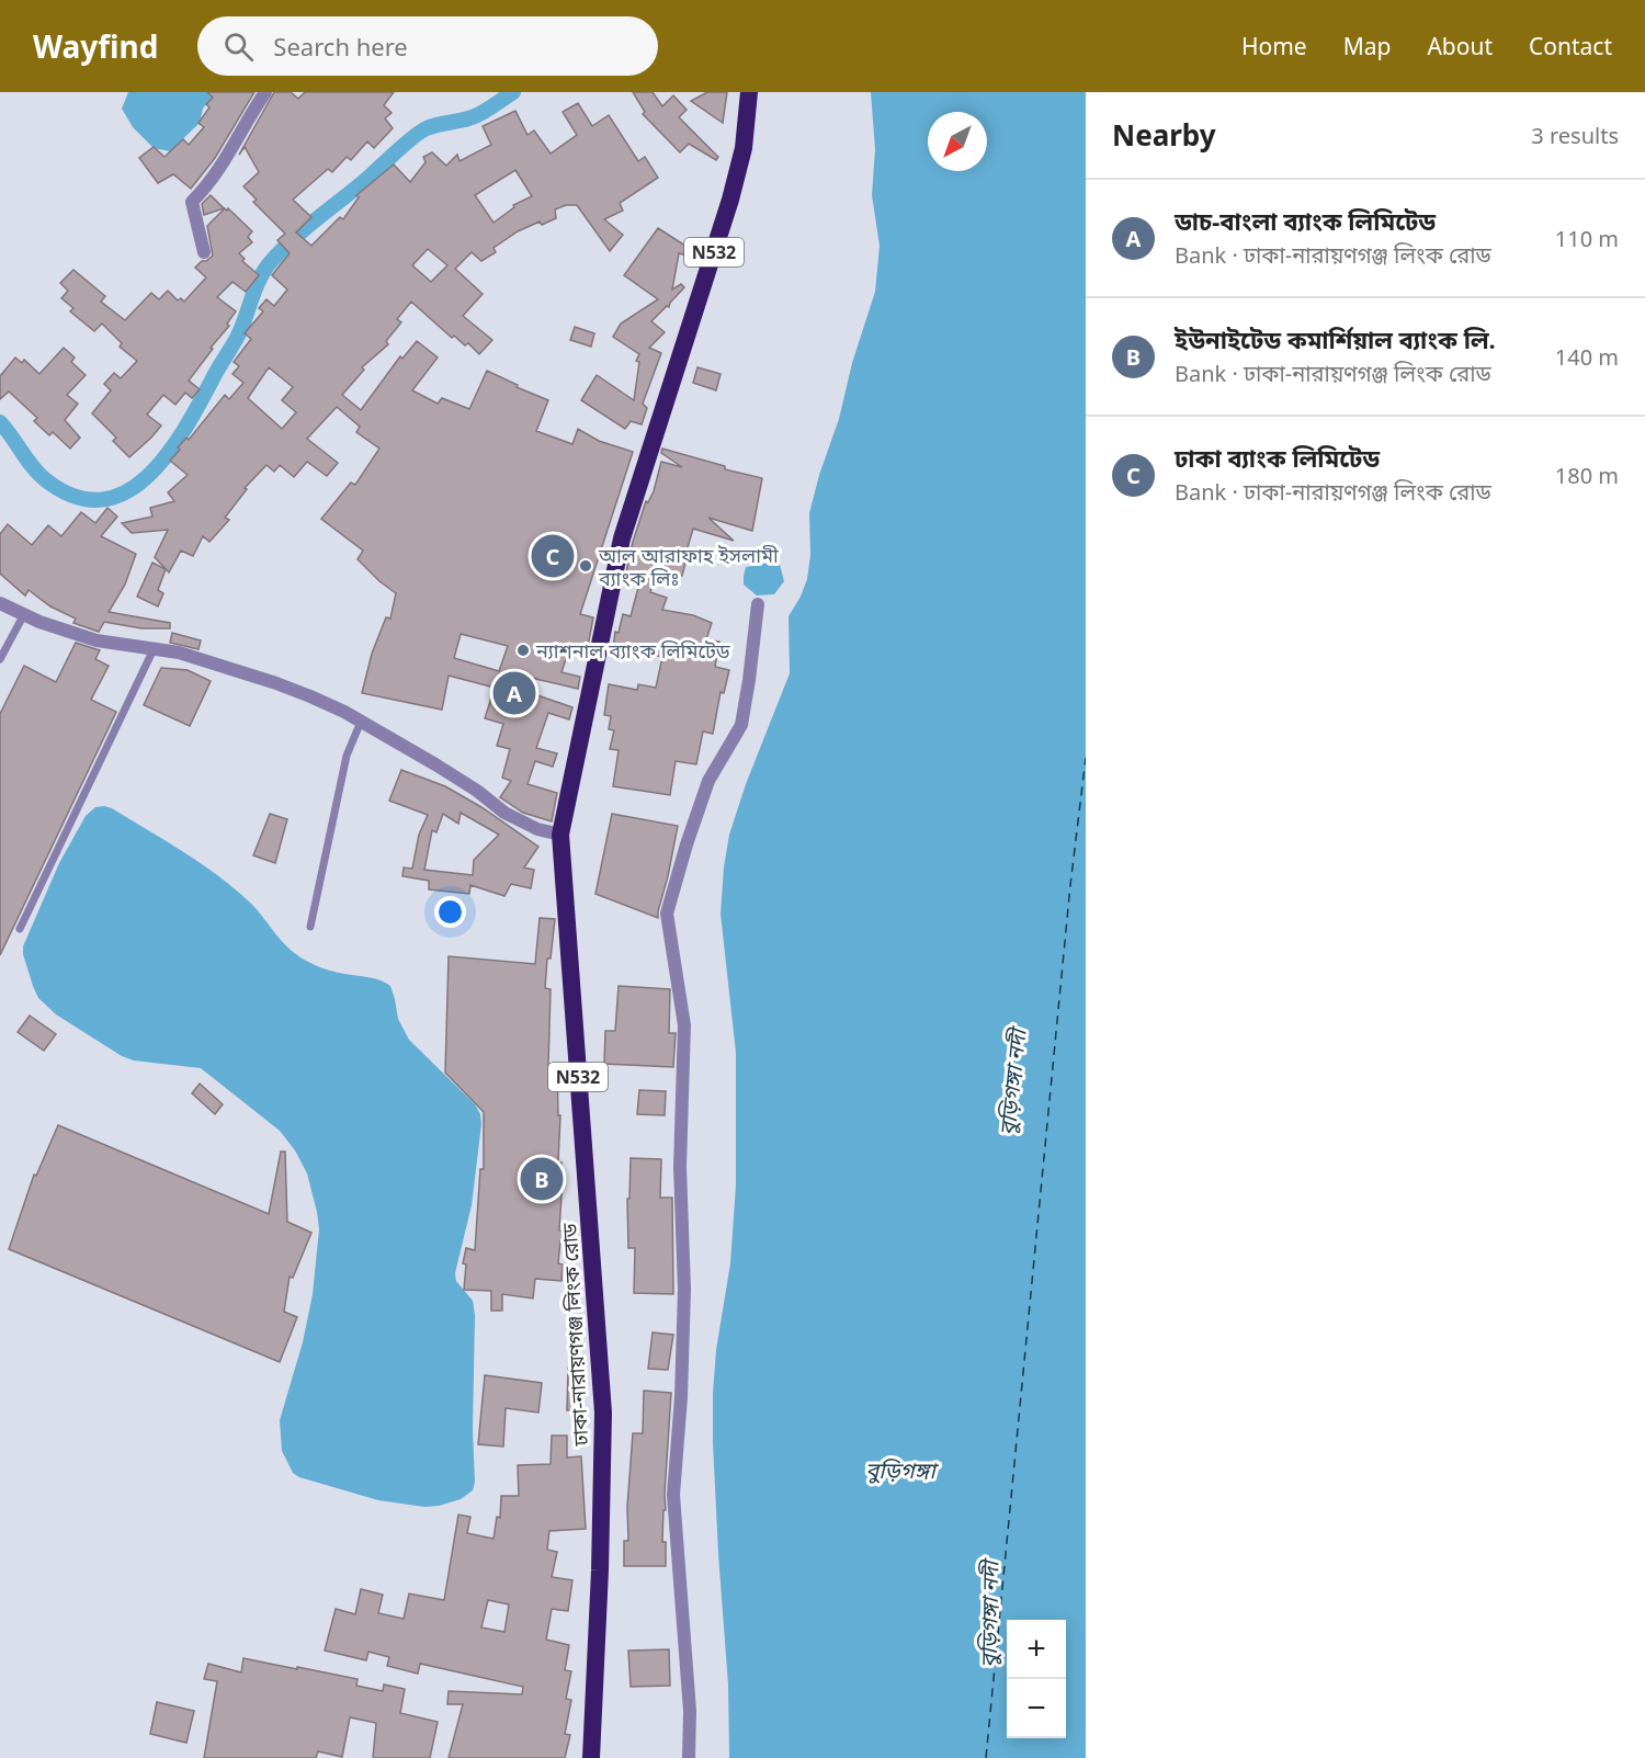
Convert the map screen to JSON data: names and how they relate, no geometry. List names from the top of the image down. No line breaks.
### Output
{"streets":{"highway":["N532","ঢাকা-নারায়ণগঞ্জ লিংক রোড"]},"water":["বুড়িগঙ্গা নদী","বুড়িগঙ্গা"],"places":["আল আরাফাহ ইসলামী ব্যাংক লিঃ","ন্যাশনাল ব্যাংক লিমিটেড"],"north":"bottom left","page":{"header":"Wayfind","search":"Search here","nav":["Home","Map","About","Contact"],"heading":["Nearby","3 results"],"list":[{"mark":"A","name":"ডাচ-বাংলা ব্যাংক লিমিটেড","note":"Bank · ঢাকা-নারায়ণগঞ্জ লিংক রোড","value":"110 m"},{"mark":"B","name":"ইউনাইটেড কমার্শিয়াল ব্যাংক লি.","note":"Bank · ঢাকা-নারায়ণগঞ্জ লিংক রোড","value":"140 m"},{"mark":"C","name":"ঢাকা ব্যাংক লিমিটেড","note":"Bank · ঢাকা-নারায়ণগঞ্জ লিংক রোড","value":"180 m"}],"pins":["C","A","B"],"map_buttons":["+","−"]}}
